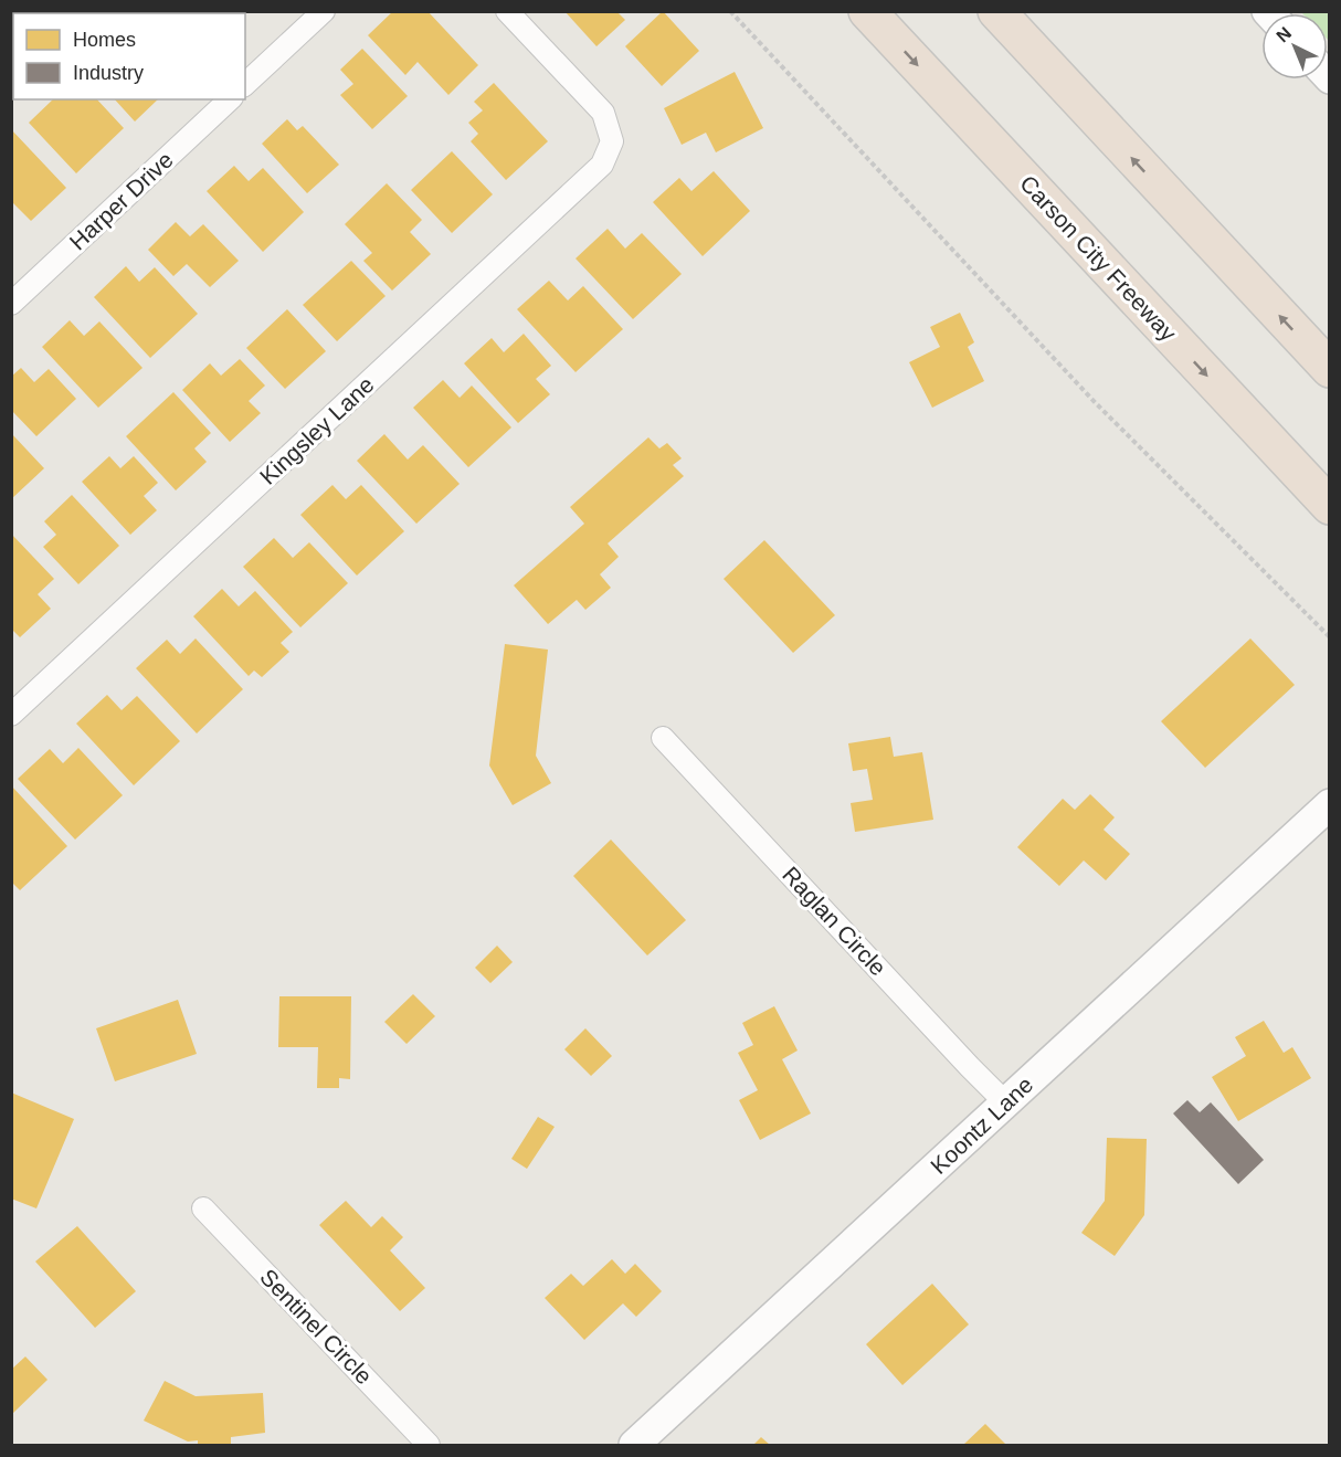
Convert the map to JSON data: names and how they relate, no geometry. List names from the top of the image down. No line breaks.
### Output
{"streets":{"highway":["Carson City Freeway"],"street":["Harper Drive","Kingsley Lane","Raglan Circle","Koontz Lane","Sentinel Circle"]},"crossings":[["Raglan Circle","Koontz Lane"]],"legend":["Homes","Industry"],"north":"top left"}
